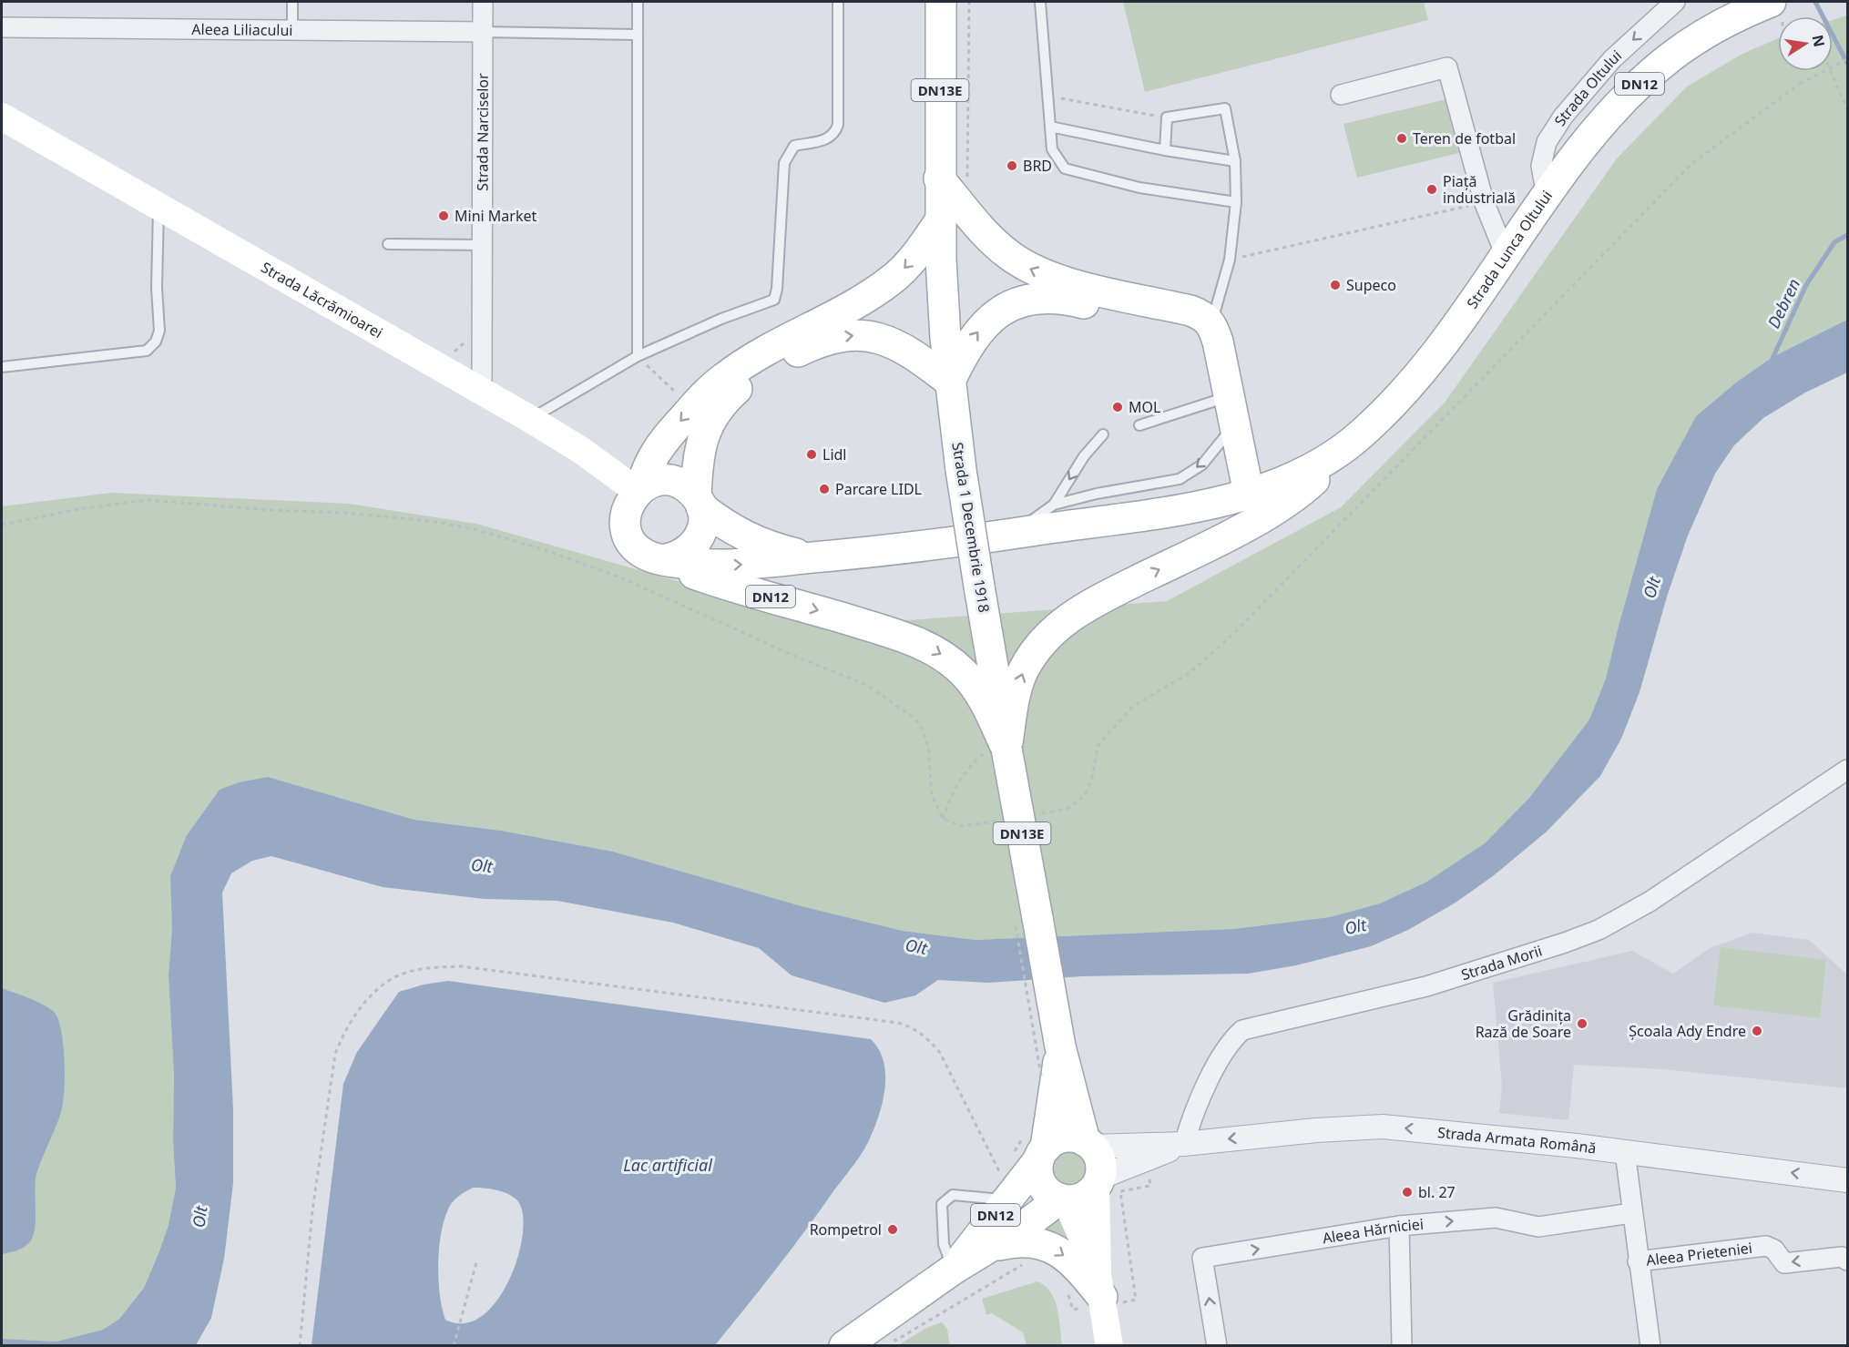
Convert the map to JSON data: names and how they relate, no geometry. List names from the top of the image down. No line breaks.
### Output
{"streets":{"main road":["DN12","DN13E","Strada Lunca Oltului","Strada Lăcrămioarei","Strada 1 Decembrie 1918"],"street":["Aleea Liliacului","Strada Oltului","Strada Narciselor","Strada Morii","Strada Armata Română","Aleea Hărniciei","Aleea Prieteniei"]},"crossings":[["Aleea Liliacului","Strada Narciselor"],["DN12","Strada Lunca Oltului"],["DN12","Strada Lăcrămioarei"],["DN12","Strada 1 Decembrie 1918"],["DN12","Strada Armata Română"],["Strada Oltului","Strada Lunca Oltului"],["Strada Narciselor","Strada Lăcrămioarei"],["Strada 1 Decembrie 1918","Strada Armata Română"],["Strada Morii","Strada Armata Română"]],"one_way":["Strada Oltului","Strada Armata Română","Aleea Hărniciei","Aleea Prieteniei"],"water":["Debren","Olt","Lac artificial"],"places":["Teren de fotbal","BRD","Piață industrială","Mini Market","Supeco","MOL","Lidl","Parcare LIDL","Grădinița Rază de Soare","Școala Ady Endre","bl. 27","Rompetrol"],"north":"right"}
